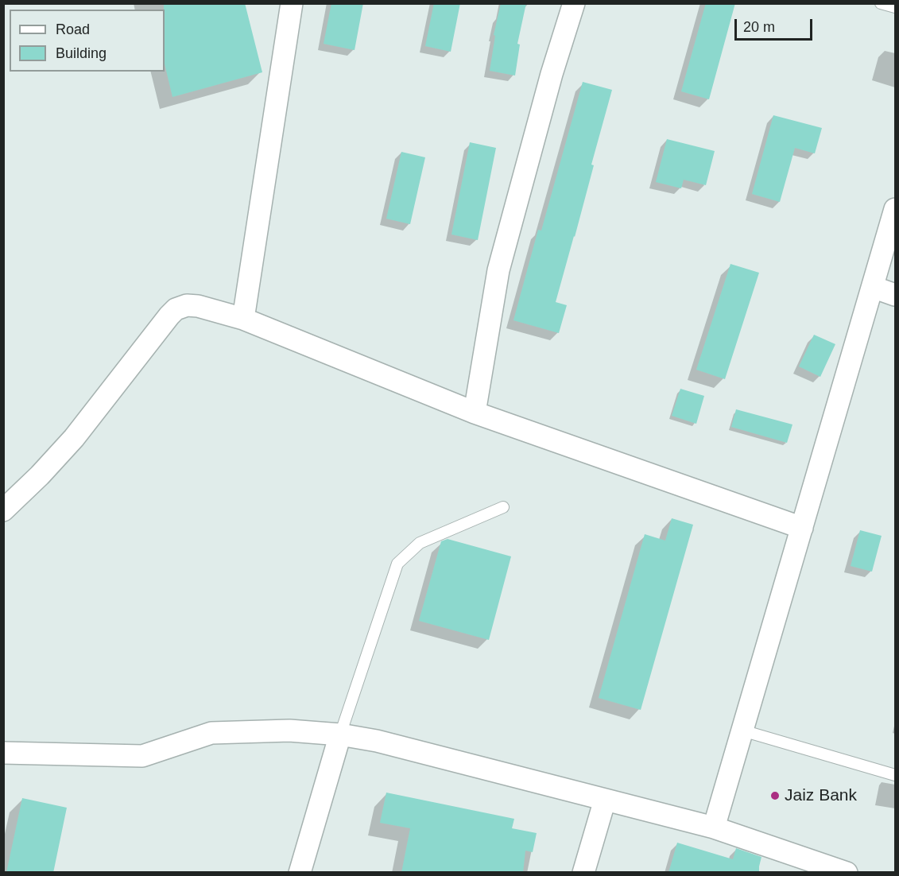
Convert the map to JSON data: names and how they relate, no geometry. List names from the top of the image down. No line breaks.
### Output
{"places":["Jaiz Bank"],"legend":["Road","Building"],"scale_bar":"20 m"}
